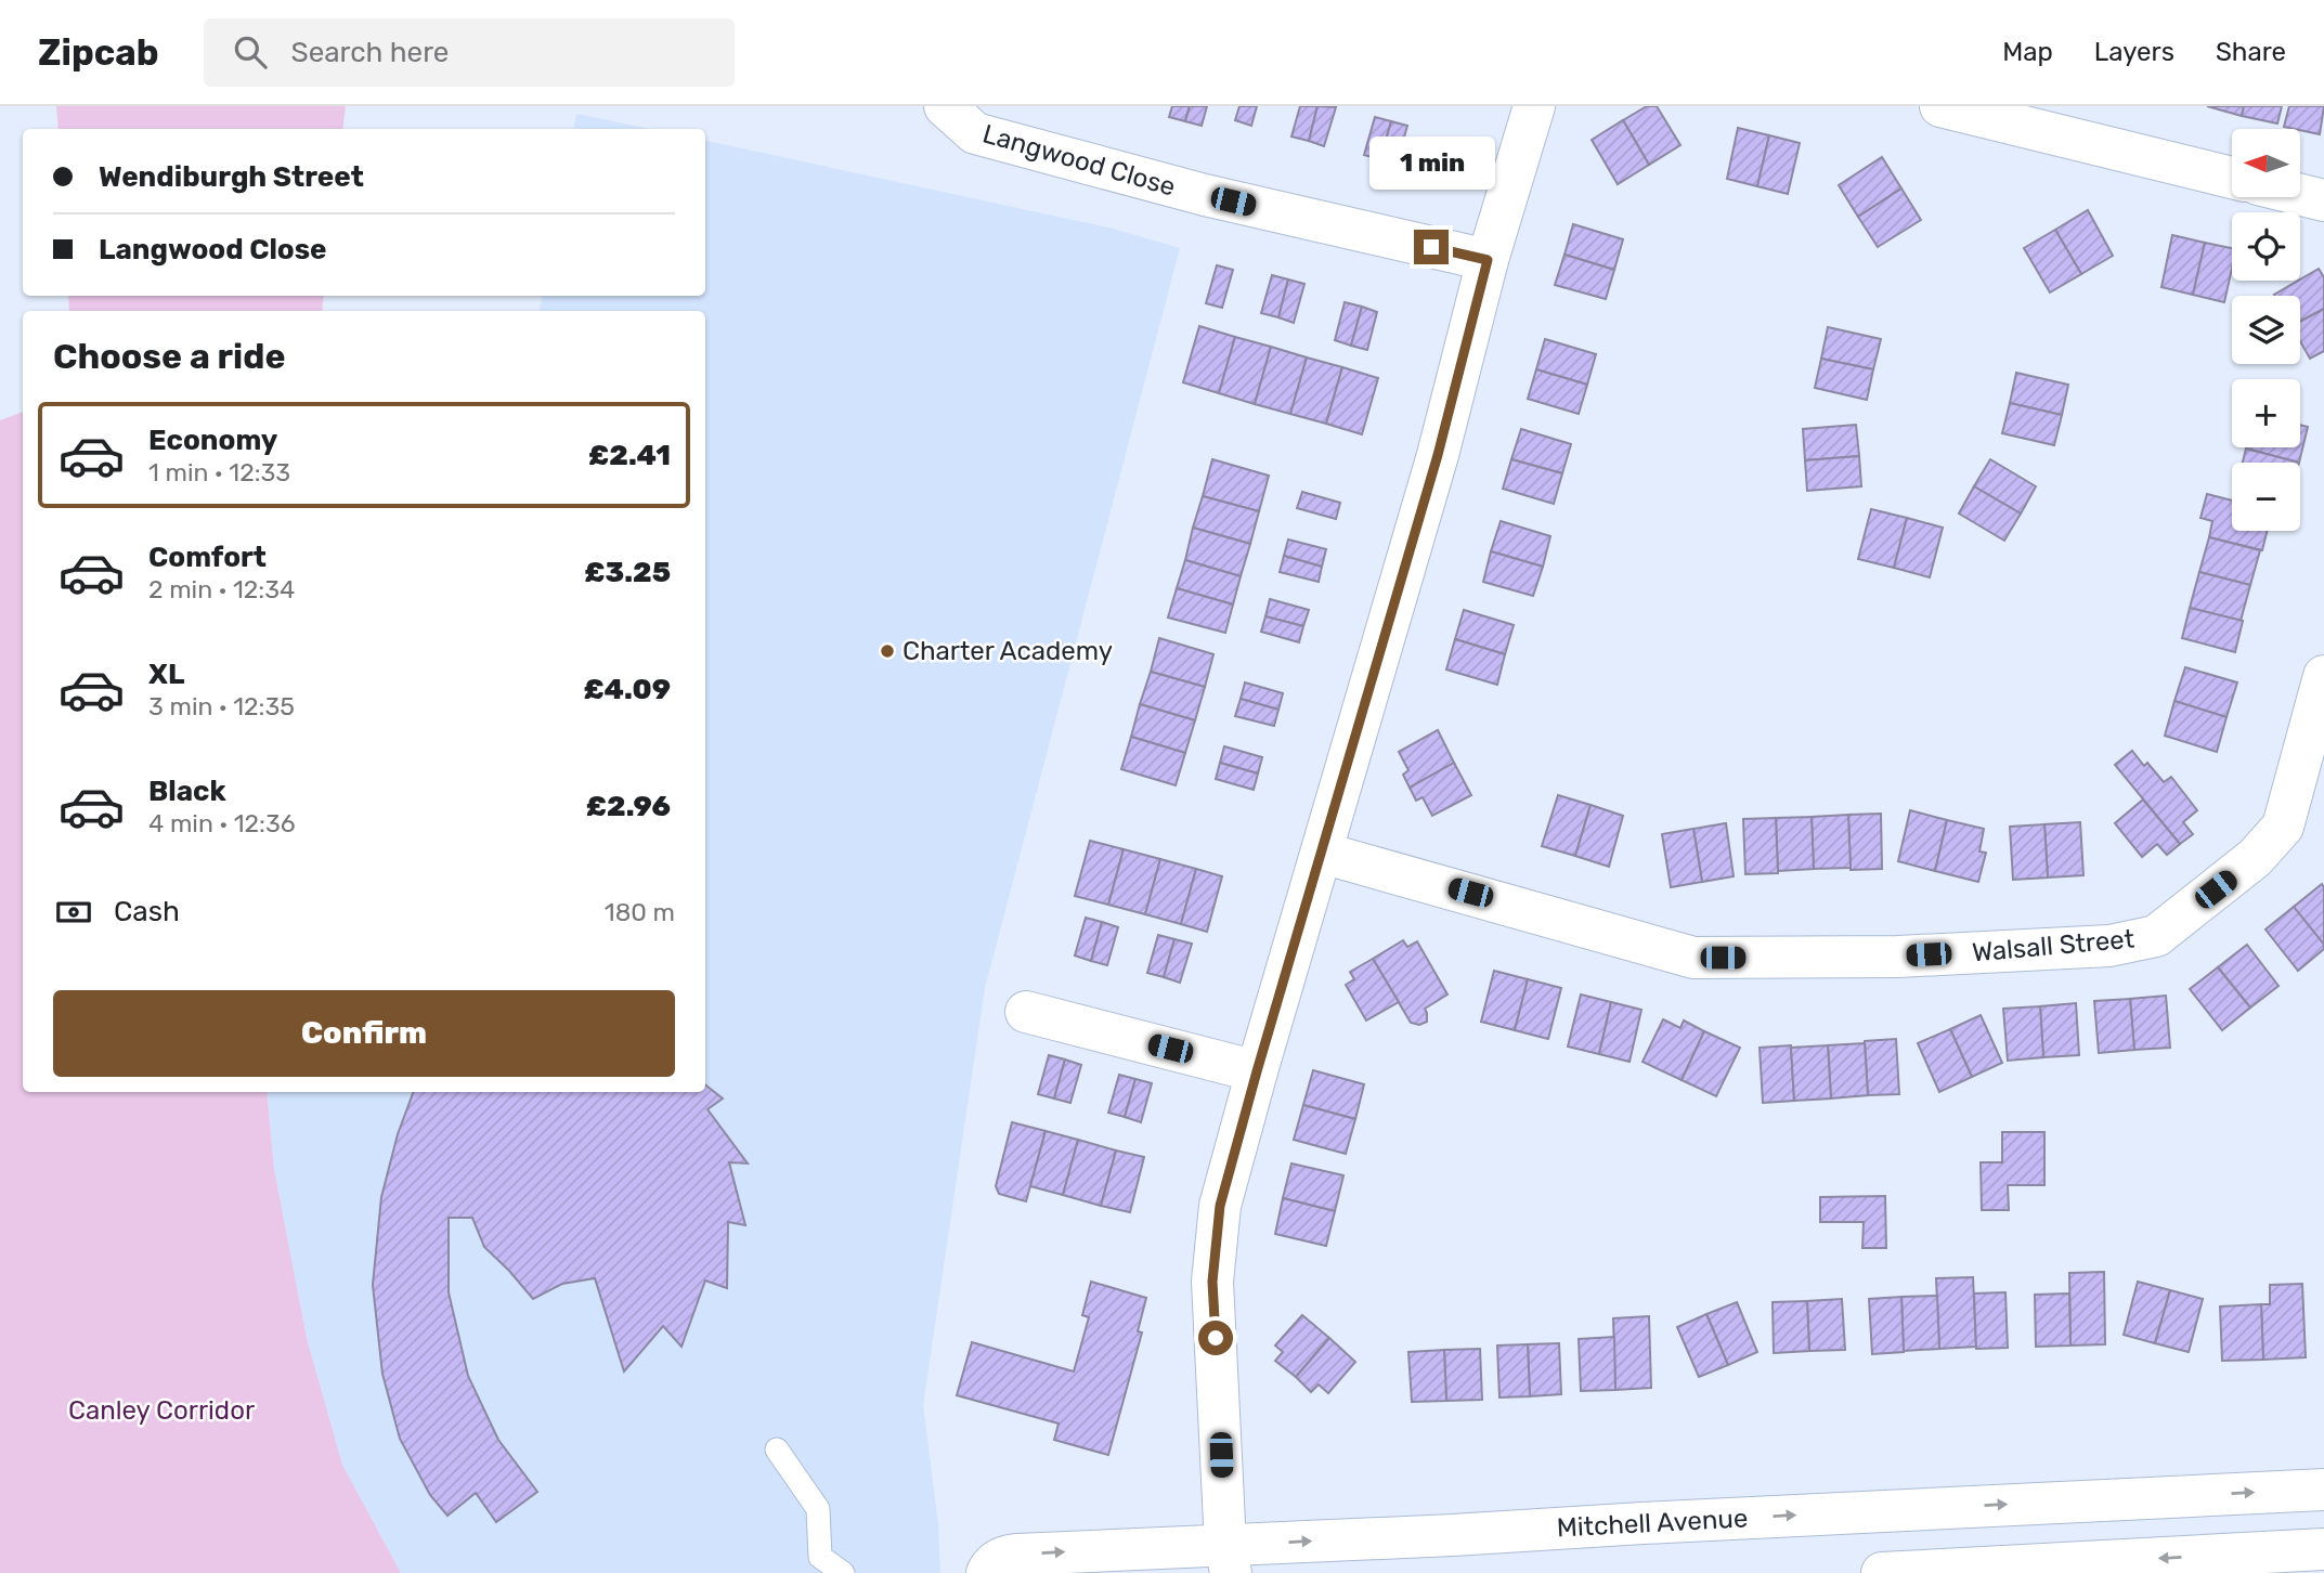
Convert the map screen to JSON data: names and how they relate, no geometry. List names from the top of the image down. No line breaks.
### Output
{"streets":{"street":["Langwood Close","Walsall Street","Mitchell Avenue"]},"parks":["Canley Corridor"],"places":["Charter Academy"],"north":"left","page":{"header":"Zipcab","search":"Search here","nav":["Map","Layers","Share"],"map_buttons":["+","−"],"banner":["Wendiburgh Street","Langwood Close"],"bubble":"1 min","heading":"Choose a ride","list":[{"name":"Economy","note":"1 min · 12:33","value":"£2.41"},{"name":"Comfort","note":"2 min · 12:34","value":"£3.25"},{"name":"XL","note":"3 min · 12:35","value":"£4.09"},{"name":"Black","note":"4 min · 12:36","value":"£2.96"}],"pay":["Cash","180 m"],"buttons":"Confirm"}}
